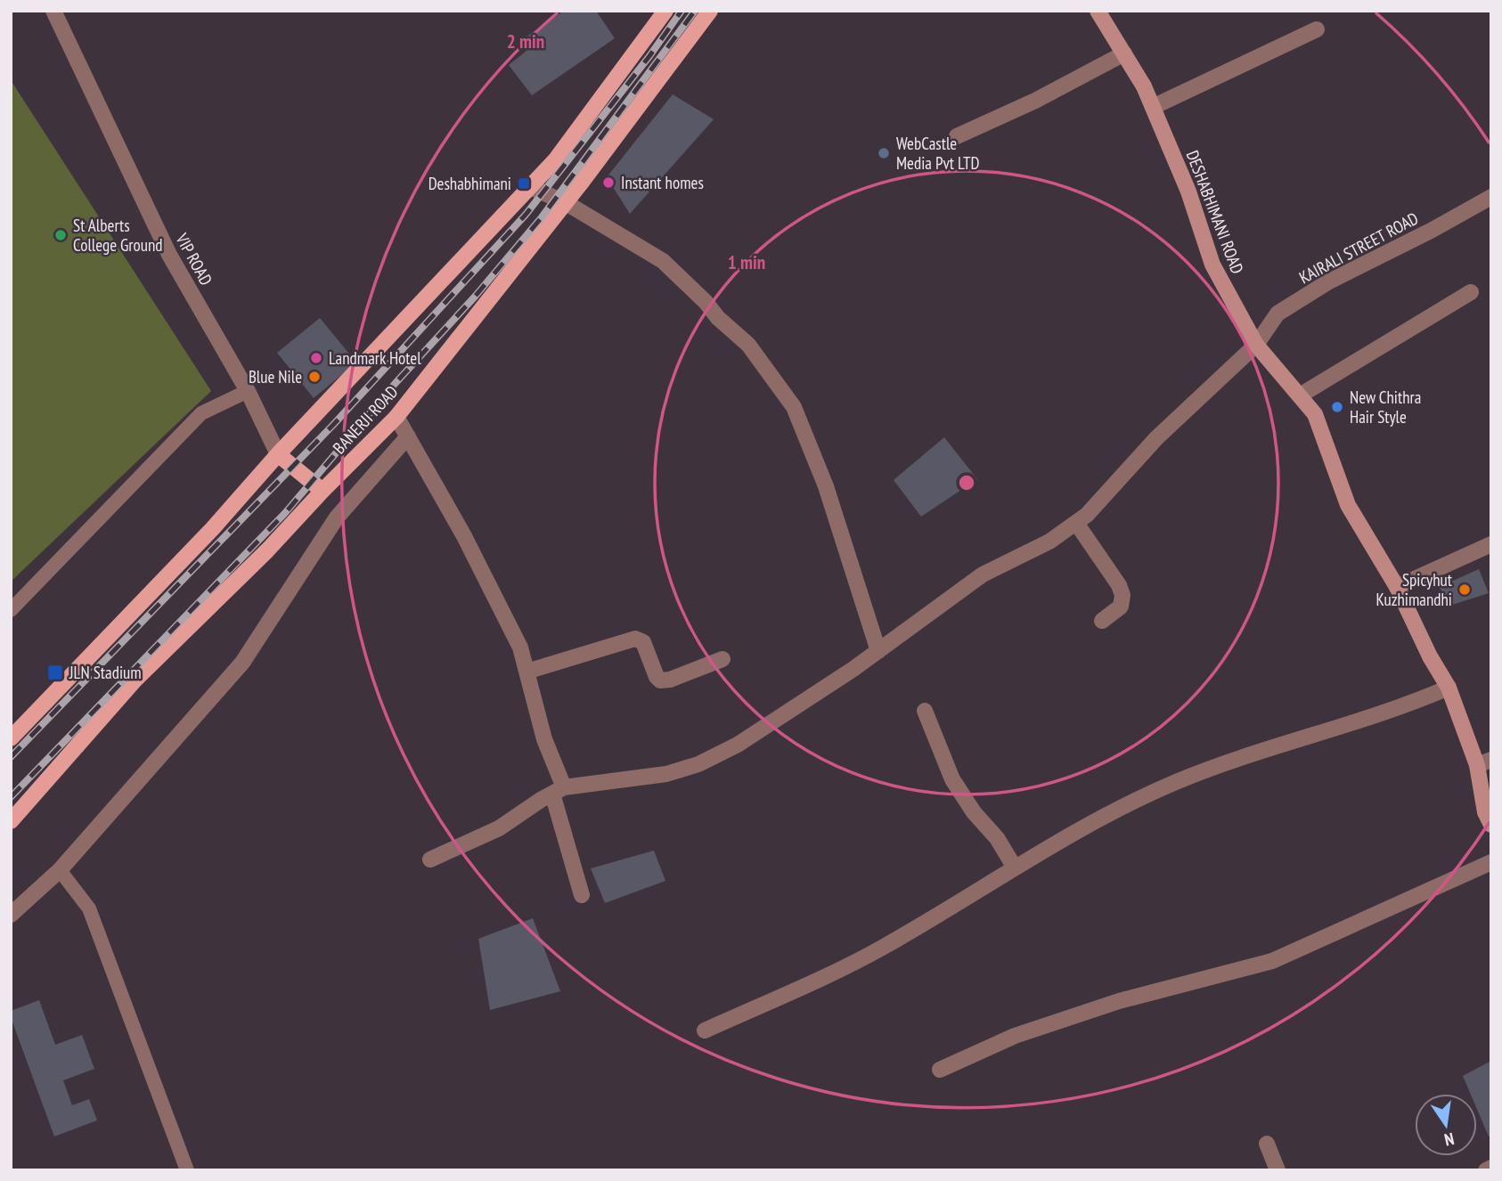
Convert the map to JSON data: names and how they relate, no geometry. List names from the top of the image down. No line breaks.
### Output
{"streets":{"main road":["BANERJI ROAD"],"street":["DESHABHIMANI ROAD","KAIRALI STREET ROAD","VIP ROAD"]},"crossings":[["DESHABHIMANI ROAD","KAIRALI STREET ROAD"]],"places":{"other":["WebCastle Media Pvt LTD","Instant homes","St Alberts College Ground","Landmark Hotel","Blue Nile","New Chithra Hair Style","Spicyhut Kuzhimandhi"],"transit":["Deshabhimani","JLN Stadium"]},"north":"bottom","rings":["2 min","1 min"]}
